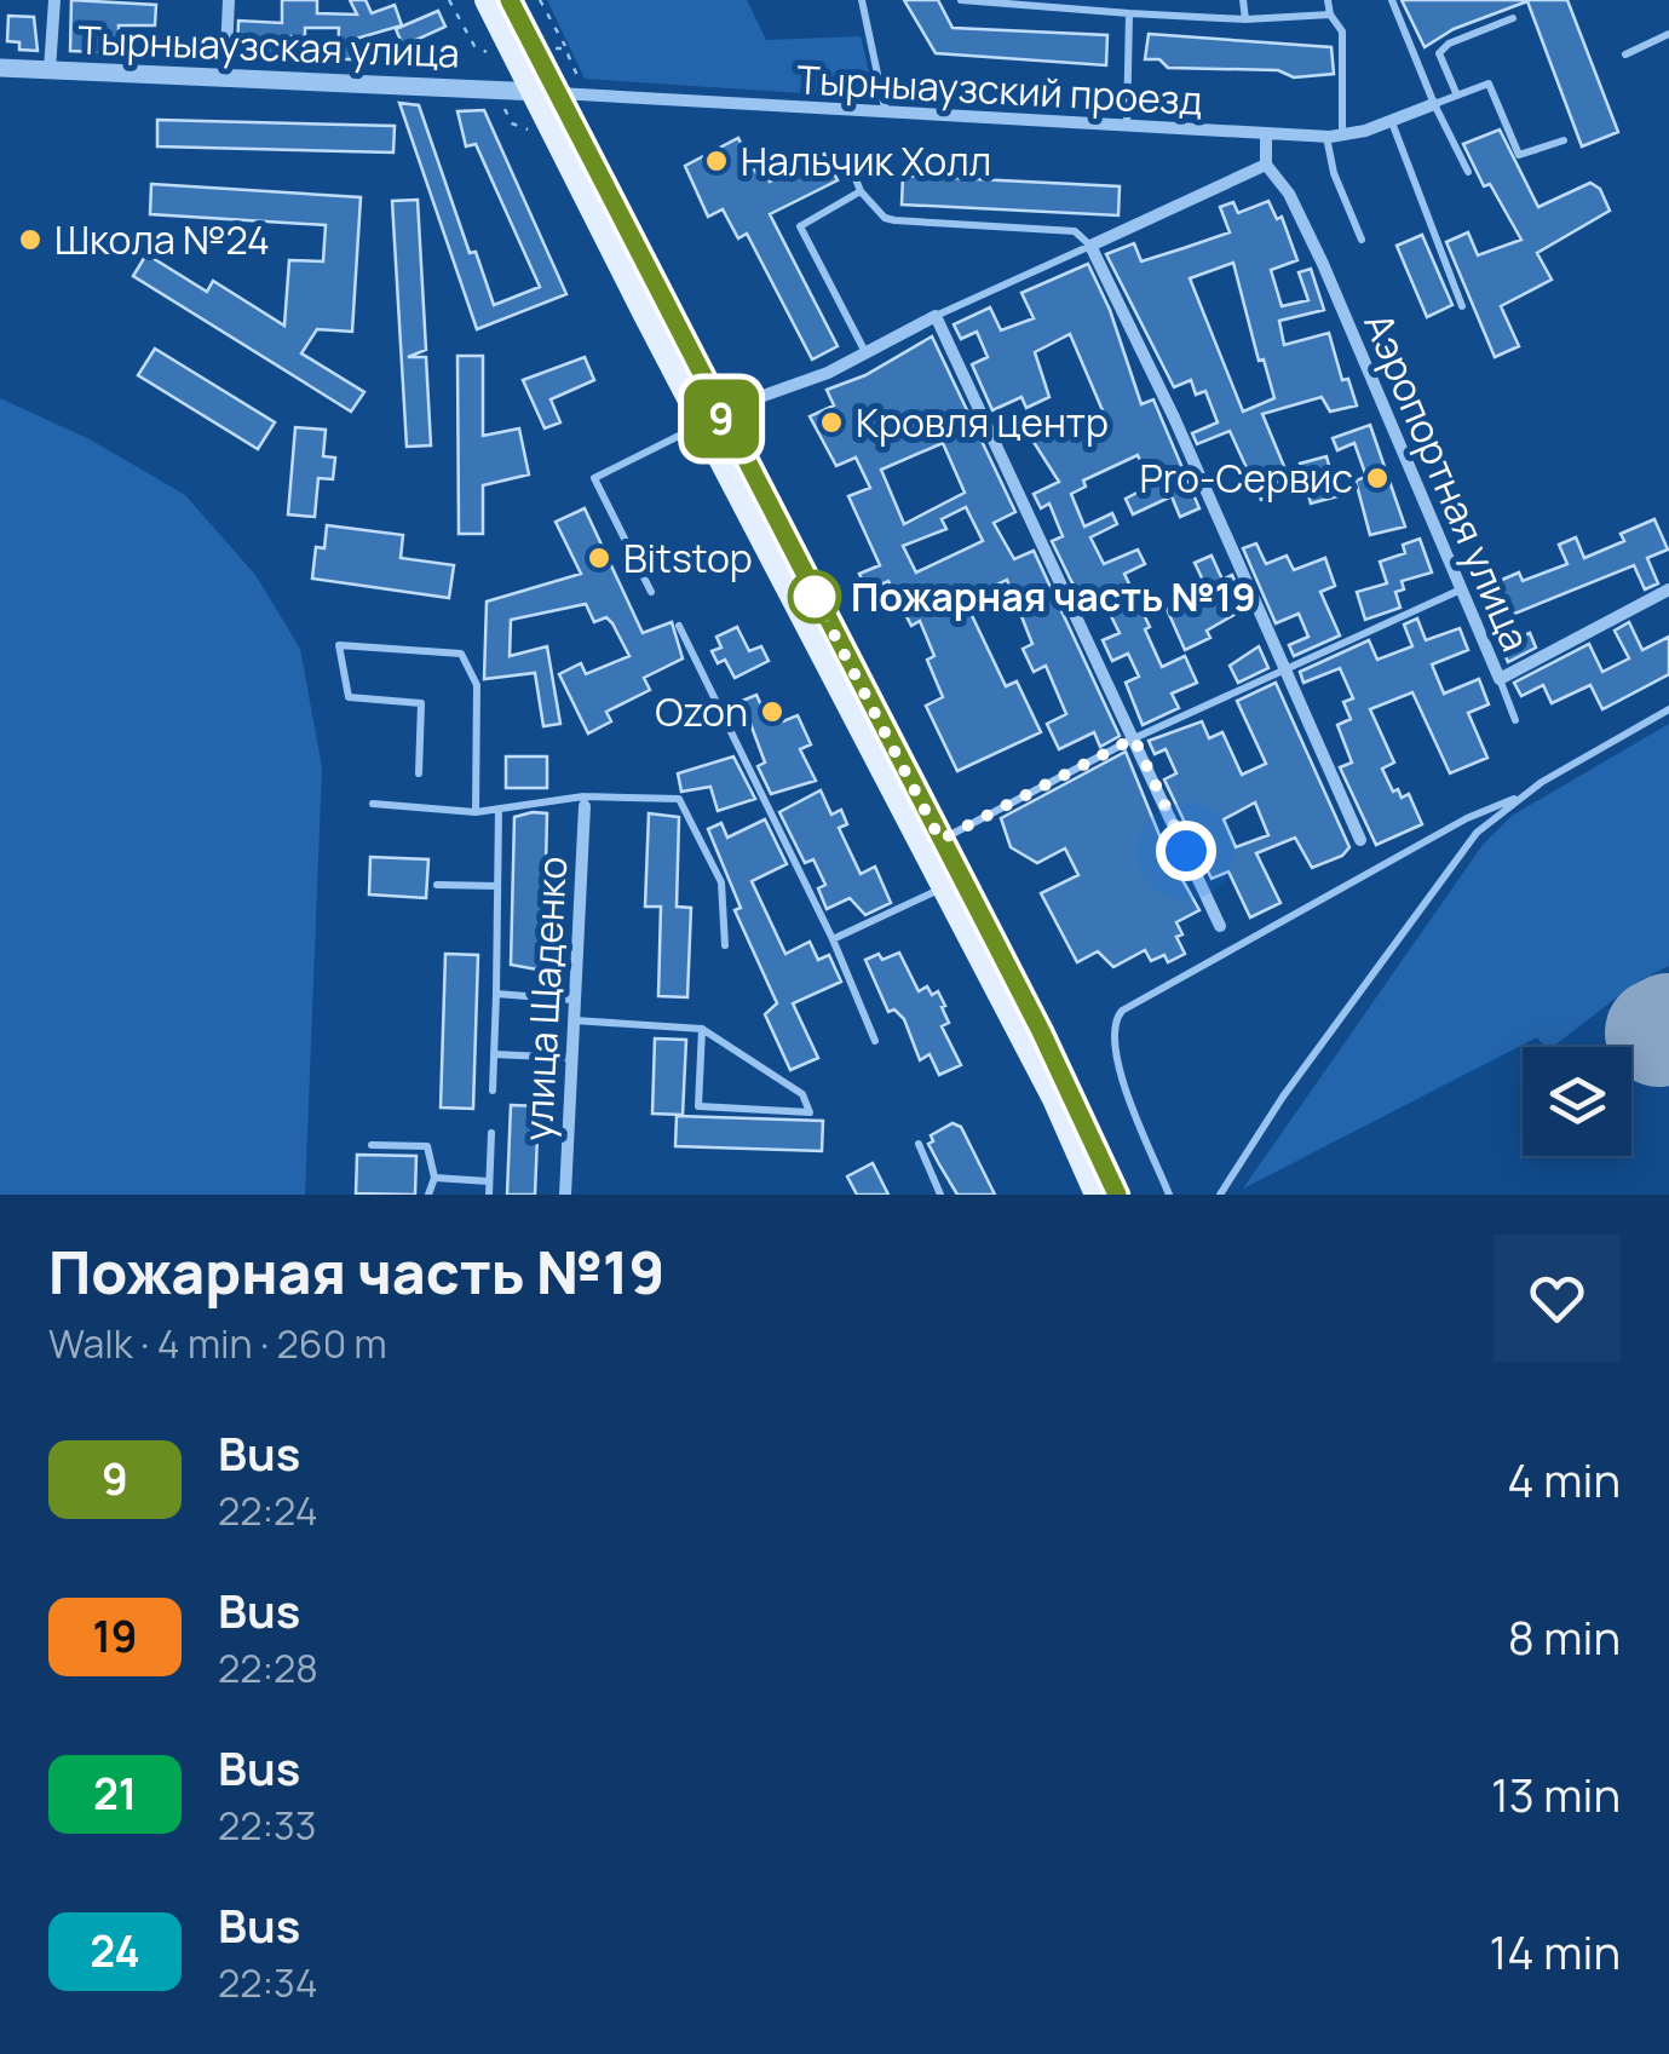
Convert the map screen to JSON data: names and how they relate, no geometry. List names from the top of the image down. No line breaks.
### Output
{"streets":{"street":["Тырныаузская улица","Тырныаузский проезд","Аэропортная улица","улица Щаденко"]},"crossings":[["Тырныаузская улица","Тырныаузский проезд"]],"places":["Нальчик Холл","Школа №24","Кровля центр","Pro-Сервис","Bitstop","Пожарная часть №19","Ozon"],"lines":["bus line 9"],"page":{"on_map":"9","heading":["Пожарная часть №19","Walk · 4 min · 260 m"],"list":[{"mark":"9","name":"Bus","note":"22:24","value":"4 min"},{"mark":"19","name":"Bus","note":"22:28","value":"8 min"},{"mark":"21","name":"Bus","note":"22:33","value":"13 min"},{"mark":"24","name":"Bus","note":"22:34","value":"14 min"}]}}
